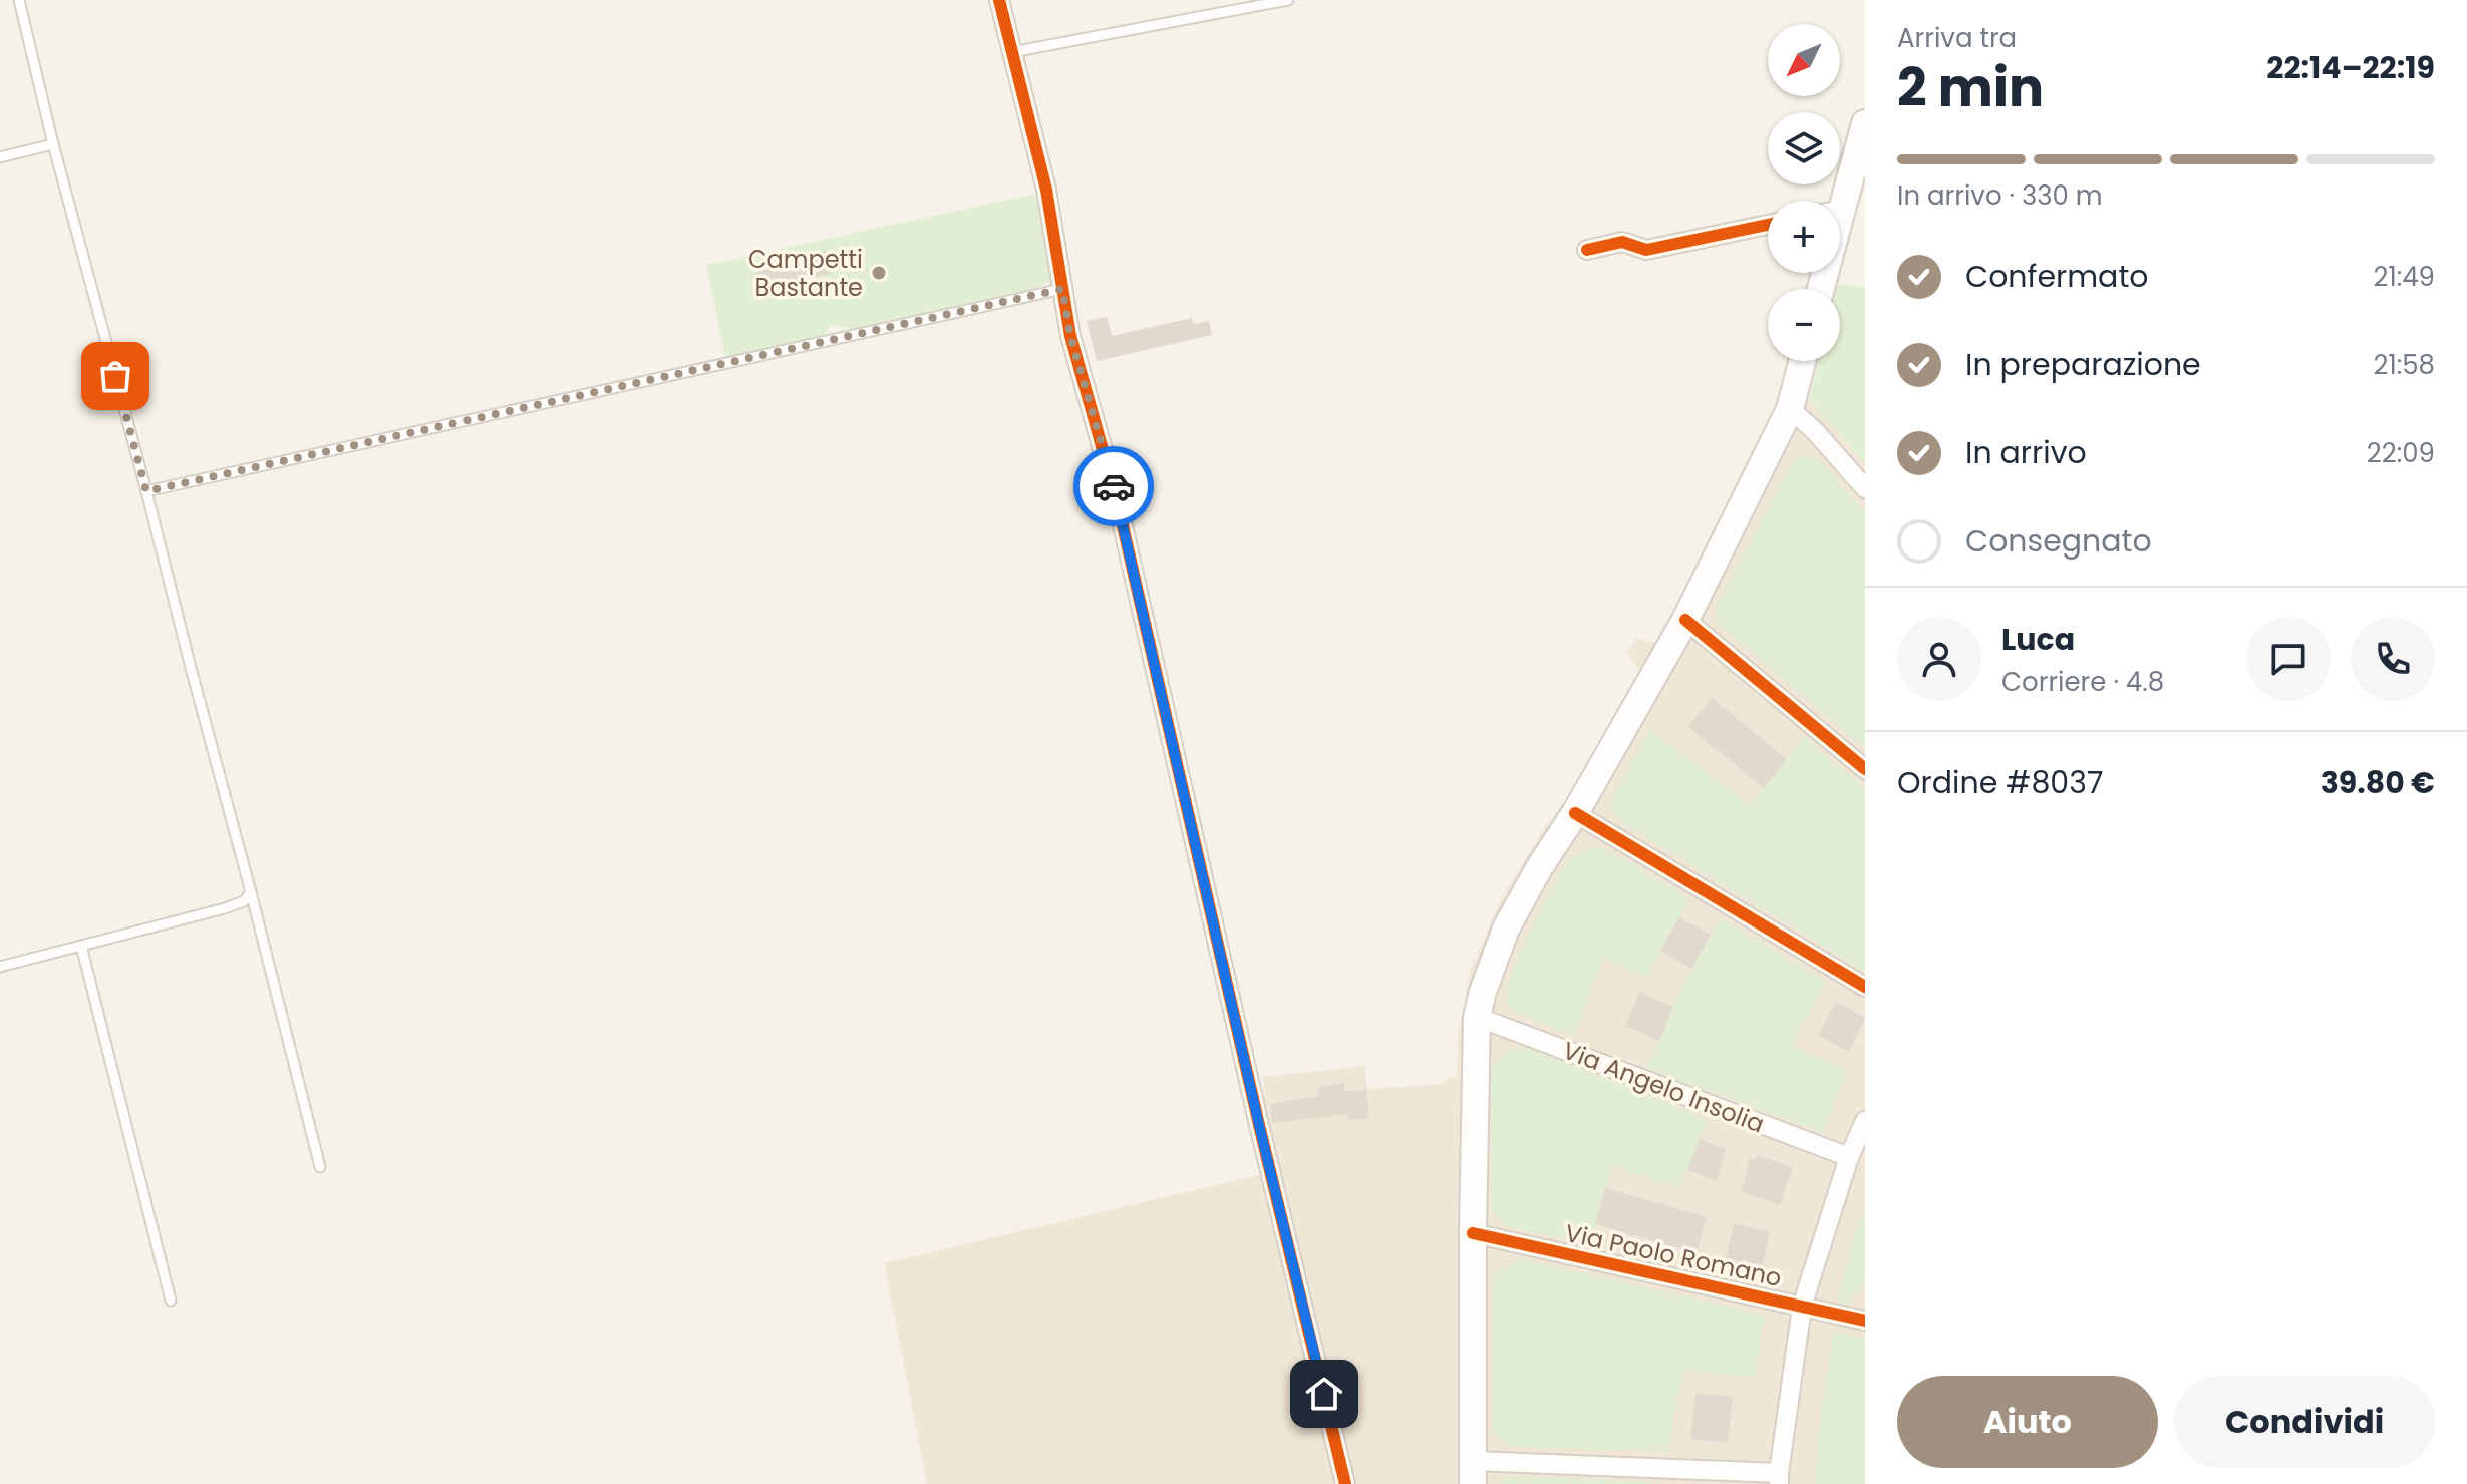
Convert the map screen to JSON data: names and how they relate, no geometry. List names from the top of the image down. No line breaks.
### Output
{"streets":{"street":["Via Angelo Insolia","Via Paolo Romano"]},"places":["Campetti Bastante"],"north":"bottom left","page":{"heading":["2 min","Arriva tra","22:14–22:19"],"panel":["Luca","Corriere · 4.8","Ordine #8037","39.80 €"],"map_buttons":["+","−"],"bar":"In arrivo · 330 m","list":[["Confermato","21:49"],["In preparazione","21:58"],["In arrivo","22:09"],"Consegnato"],"buttons":["Aiuto","Condividi"]}}
